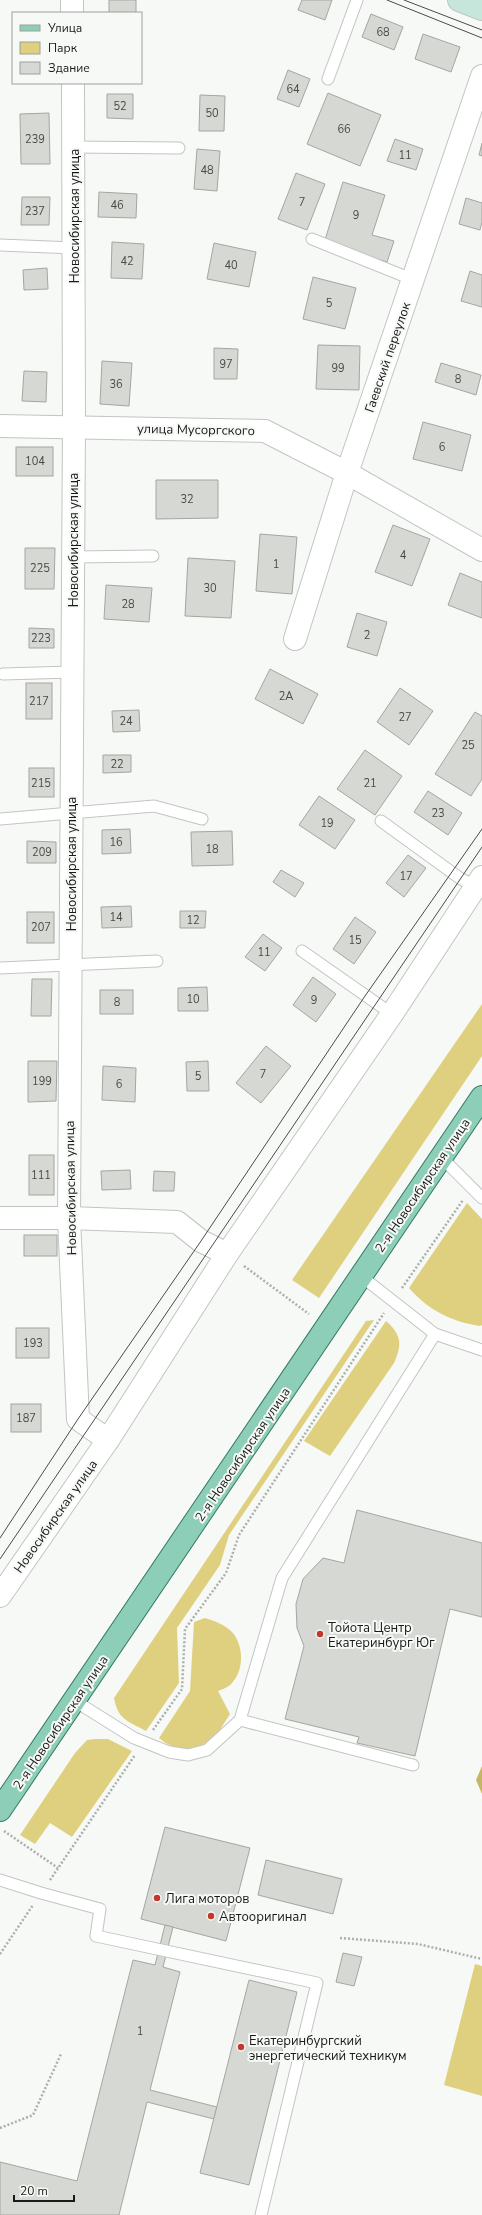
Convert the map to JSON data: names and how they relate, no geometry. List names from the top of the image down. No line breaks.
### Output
{"streets":{"main road":["2-я Новосибирская улица"],"street":["Новосибирская улица","Гаевский переулок","улица Мусоргского"]},"crossings":[["Новосибирская улица","улица Мусоргского"],["Гаевский переулок","улица Мусоргского"]],"places":["Тойота Центр Екатеринбург Юг","Лига моторов","Автооригинал","Екатеринбургский энергетический техникум"],"house_numbers":["68","64","52","50","66","239","11","48","7","46","237","9","42","40","5","97","99","8","36","6","104","32","4","1","225","30","28","2","223","2А","217","27","24","25","22","215","21","23","19","16","18","209","17","14","12","207","15","11","10","9","8","7","5","199","6","111","193","187","1"],"legend":["Улица","Парк","Здание"],"scale_bar":"20 m"}
